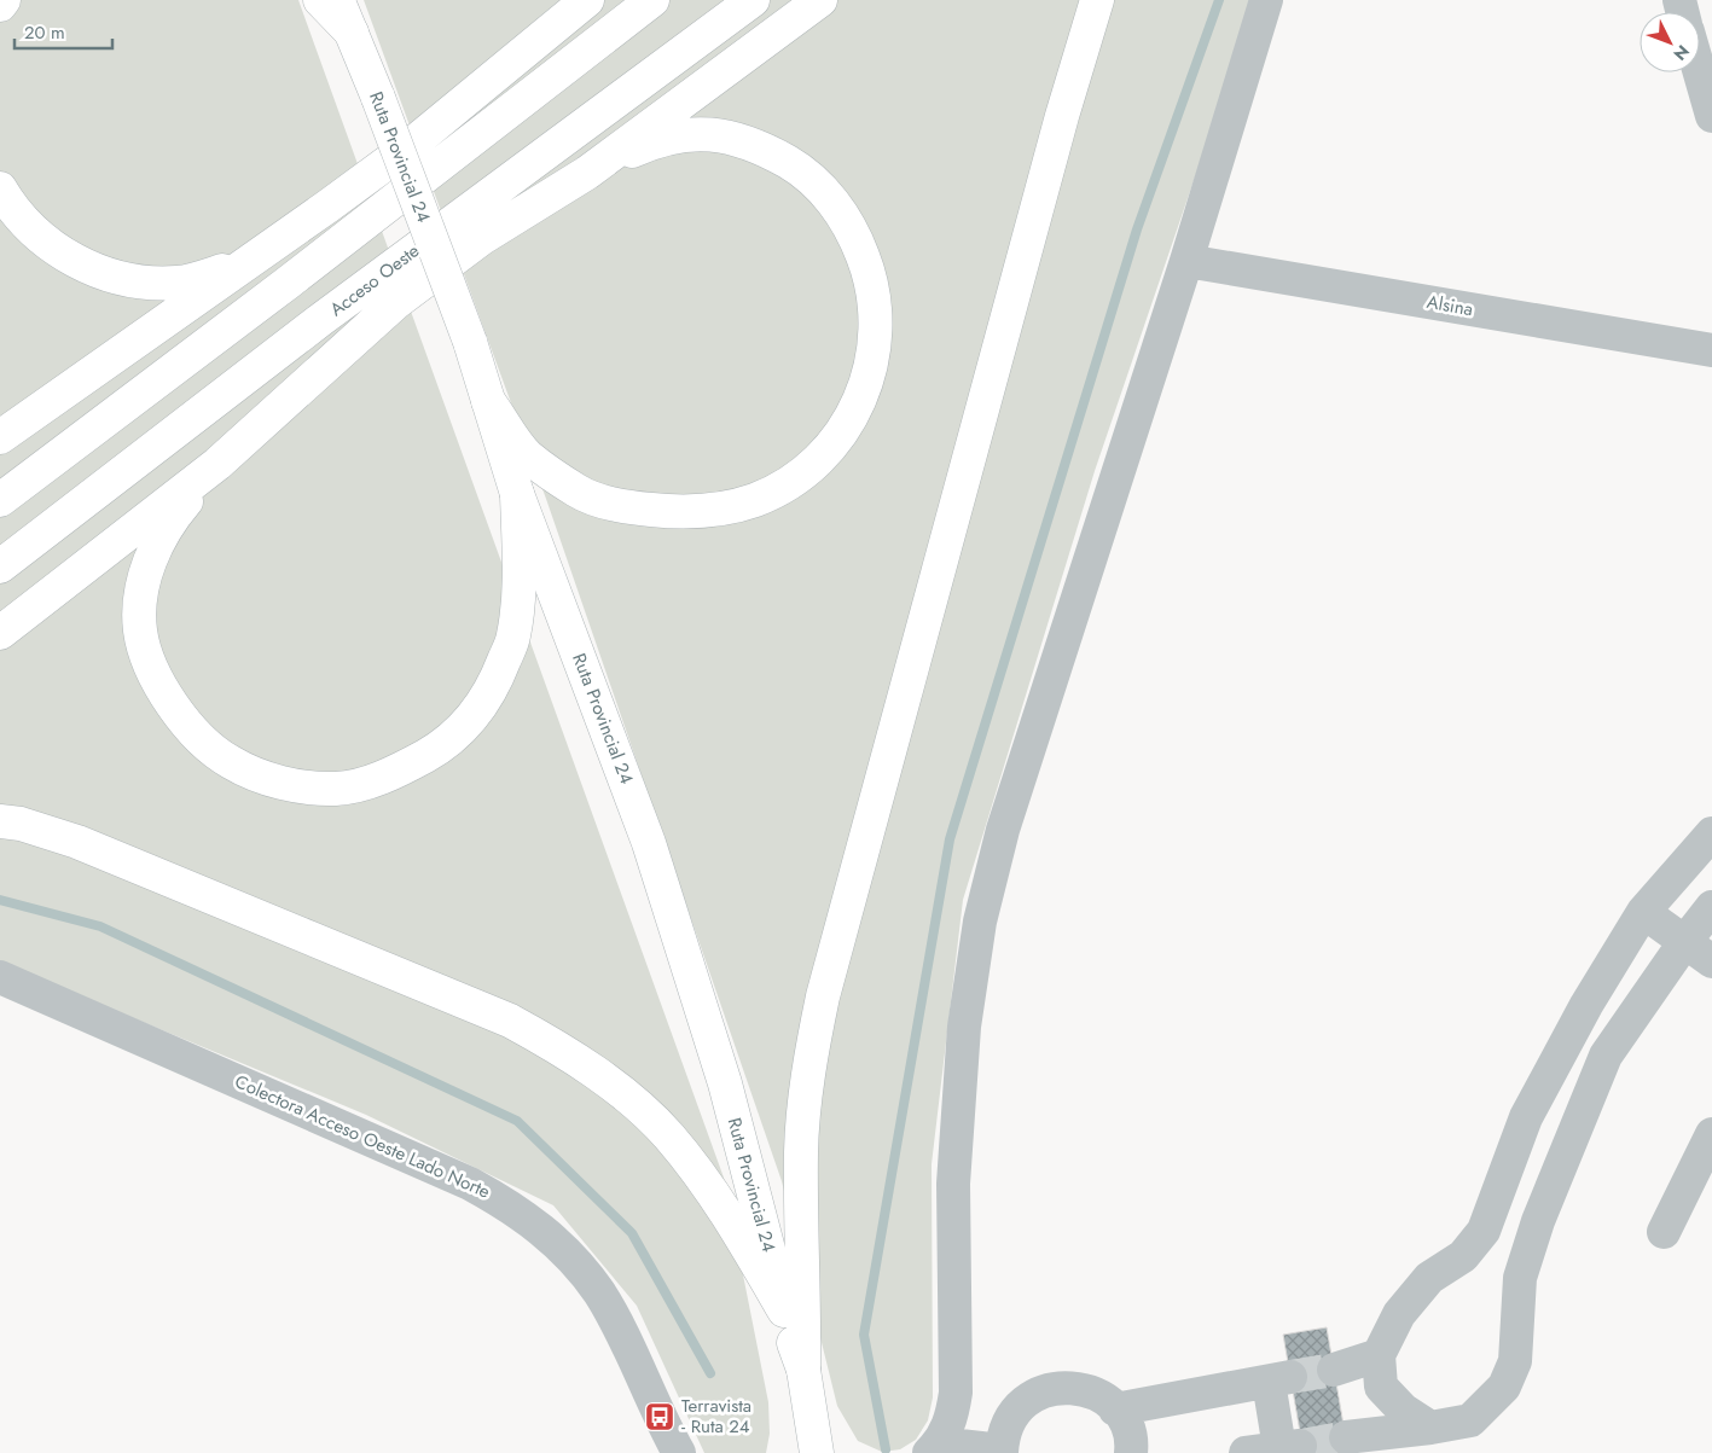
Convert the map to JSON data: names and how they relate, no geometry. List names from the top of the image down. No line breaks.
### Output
{"streets":{"main road":["Ruta Provincial 24","Acceso Oeste"],"street":["Alsina","Colectora Acceso Oeste Lado Norte"]},"places":{"bus stop":["Terravista - Ruta 24"]},"scale_bar":"20 m","north":"bottom right"}
